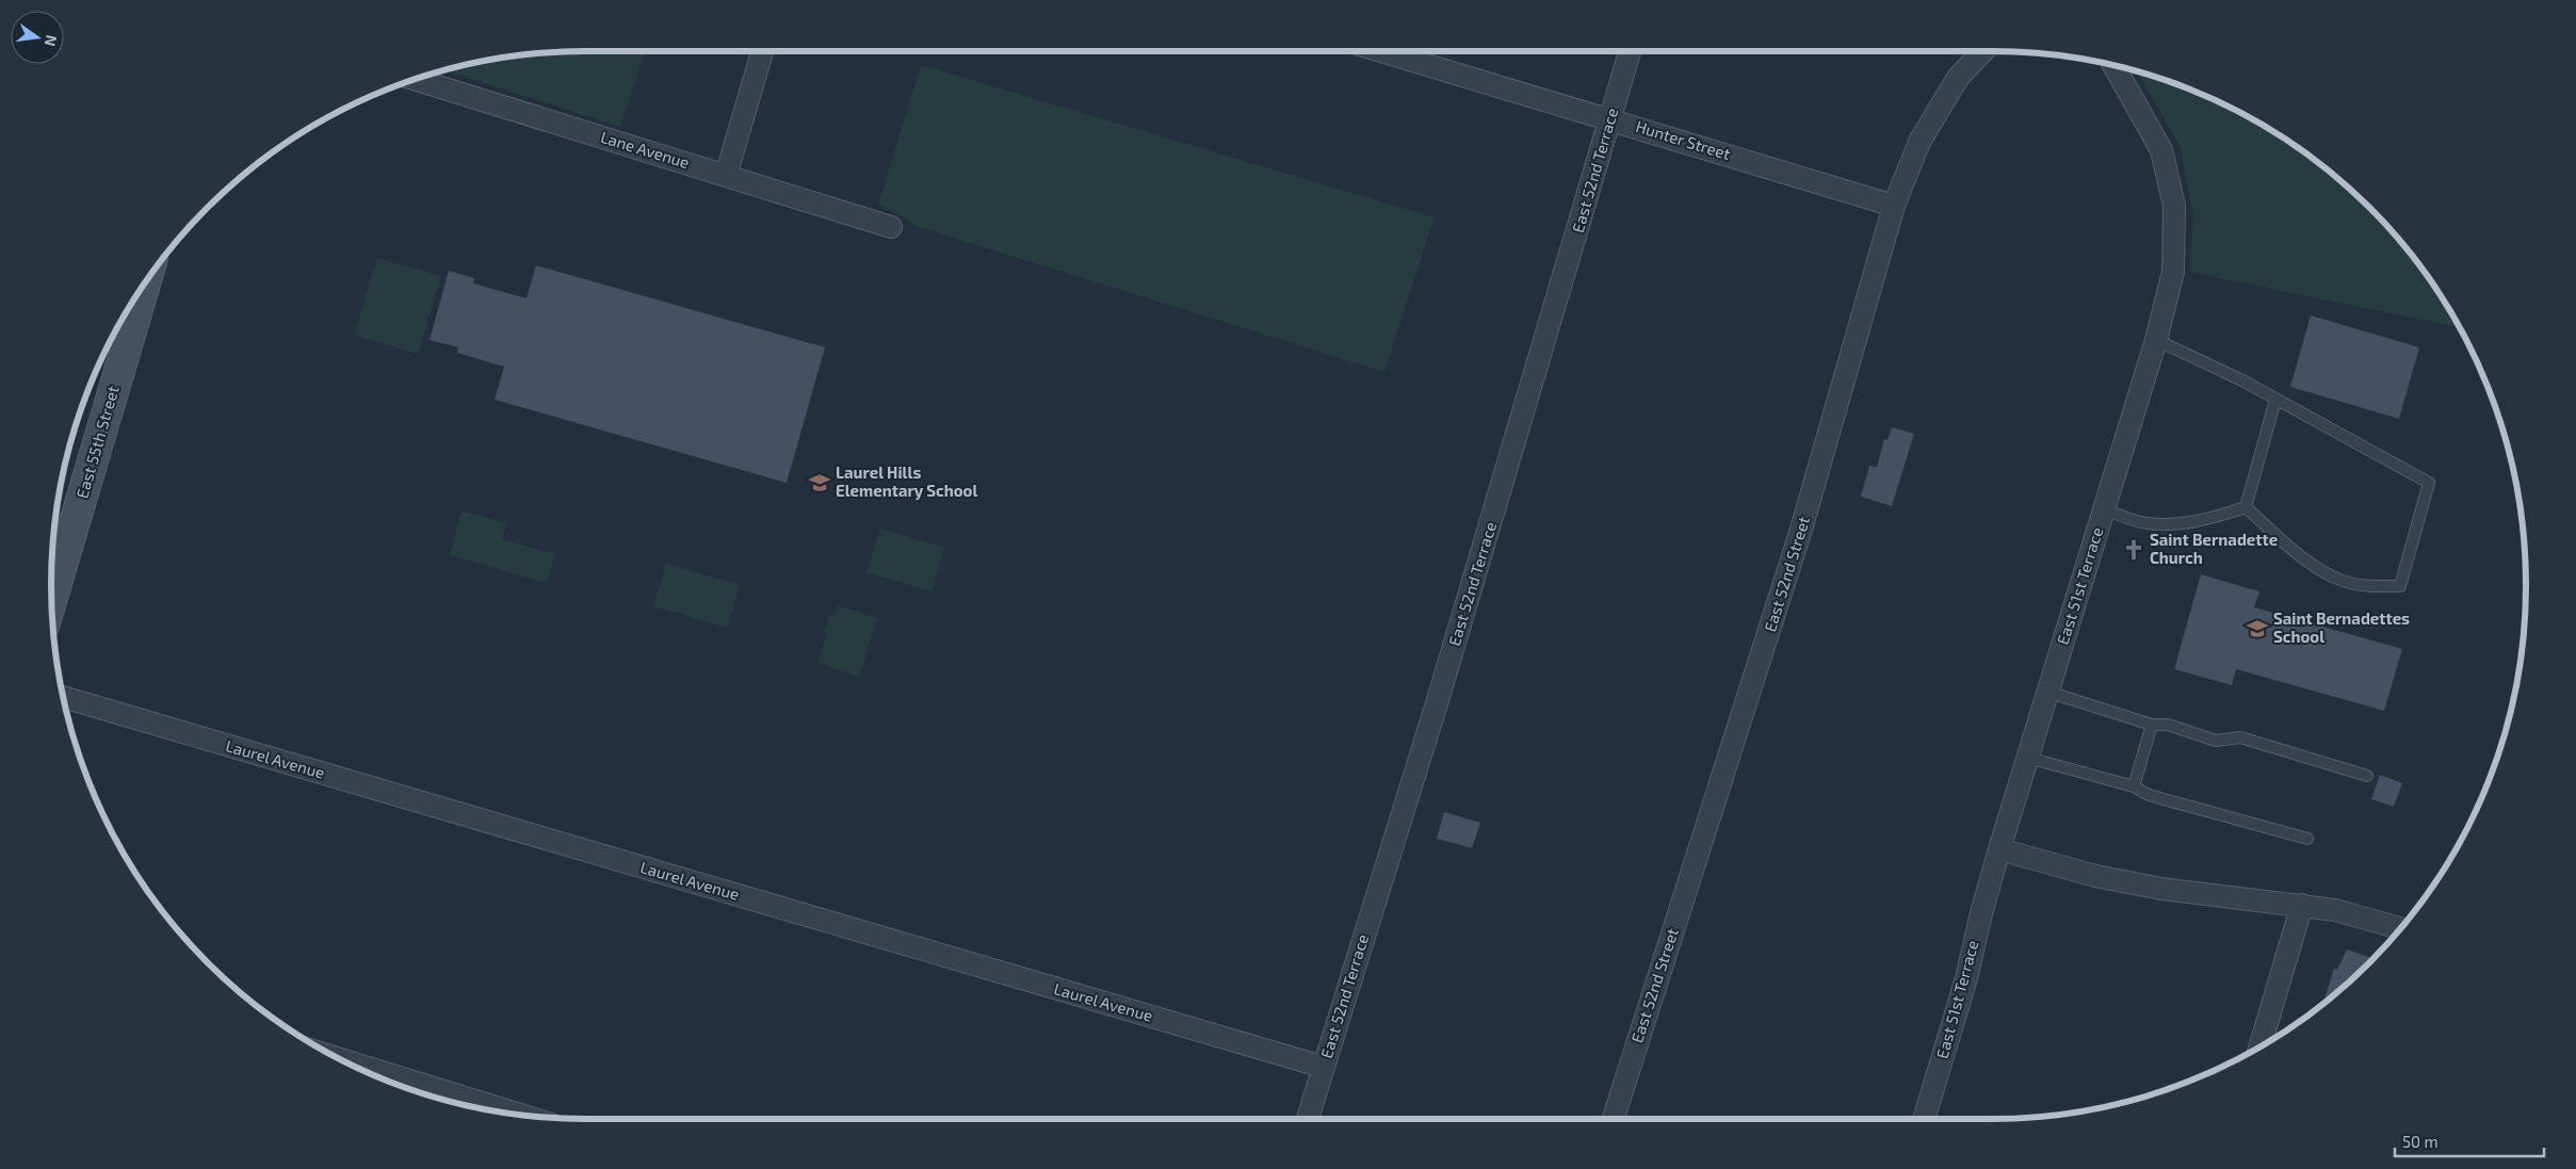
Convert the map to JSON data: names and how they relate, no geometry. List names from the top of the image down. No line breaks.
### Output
{"streets":{"street":["Hunter Street","Lane Avenue","East 52nd Terrace","East 55th Street","East 52nd Street","East 51st Terrace","Laurel Avenue"]},"crossings":[["Hunter Street","East 52nd Terrace"],["Hunter Street","East 52nd Street"],["East 52nd Terrace","Laurel Avenue"]],"places":{"school or university":["Laurel Hills Elementary School","Saint Bernadettes School"],"church":["Saint Bernadette Church"]},"scale_bar":"50 m","north":"right"}
